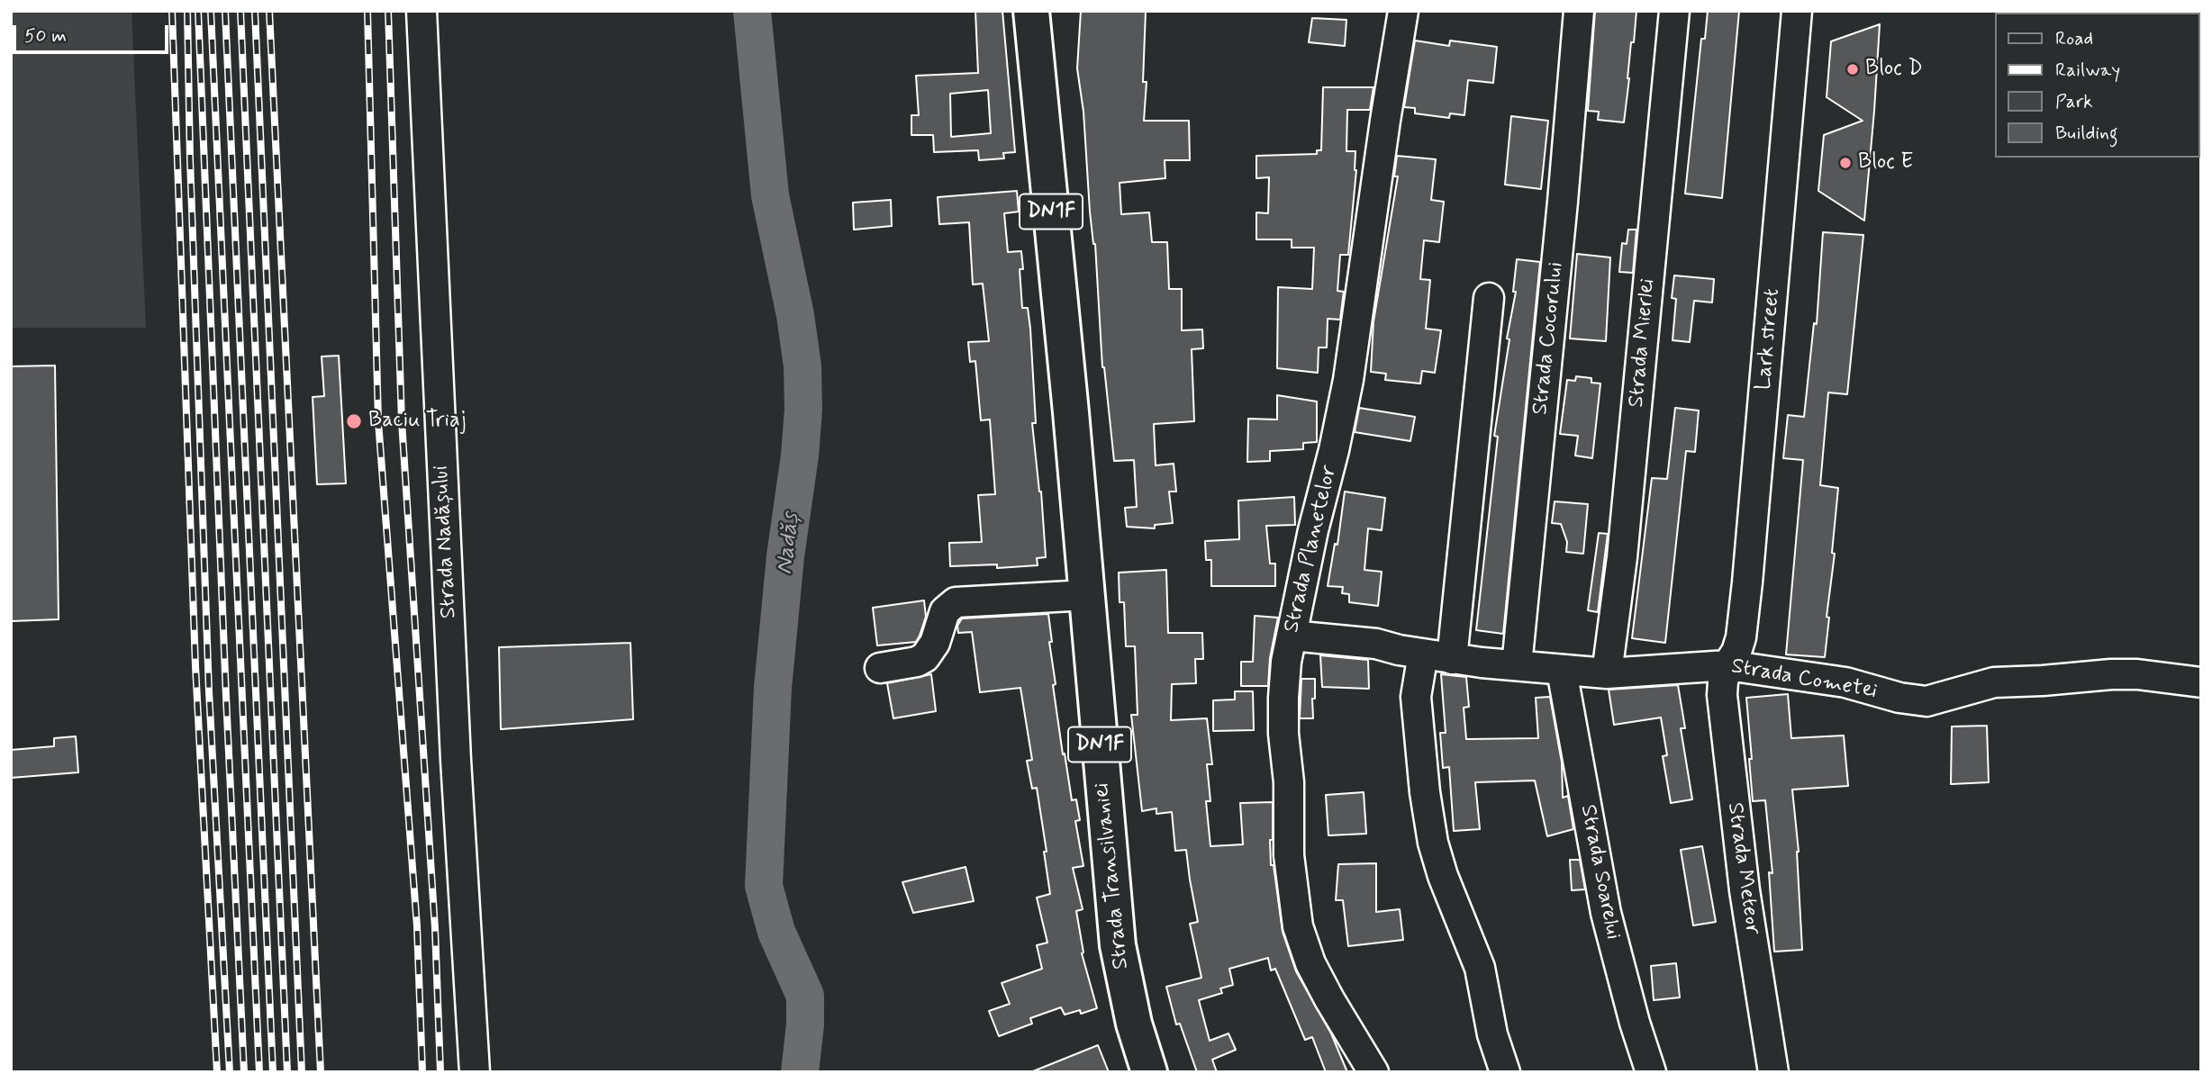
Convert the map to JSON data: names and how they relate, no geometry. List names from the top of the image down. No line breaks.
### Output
{"streets":{"main road":["DN1F","Strada Transilvaniei"],"street":["Strada Cocorului","Lark street","Strada Mierlei","Strada Nadășului","Strada Planetelor","Strada Cometei","Strada Meteor","Strada Soarelui"]},"crossings":[["Strada Cocorului","Strada Cometei"],["Lark street","Strada Cometei"],["Lark street","Strada Meteor"],["Strada Mierlei","Strada Cometei"],["Strada Planetelor","Strada Cometei"],["Strada Cometei","Strada Meteor"],["Strada Cometei","Strada Soarelui"]],"water":["Nadăș"],"places":["Bloc D","Bloc E","Baciu Triaj"],"legend":["Road","Railway","Park","Building"],"scale_bar":"50 m"}
